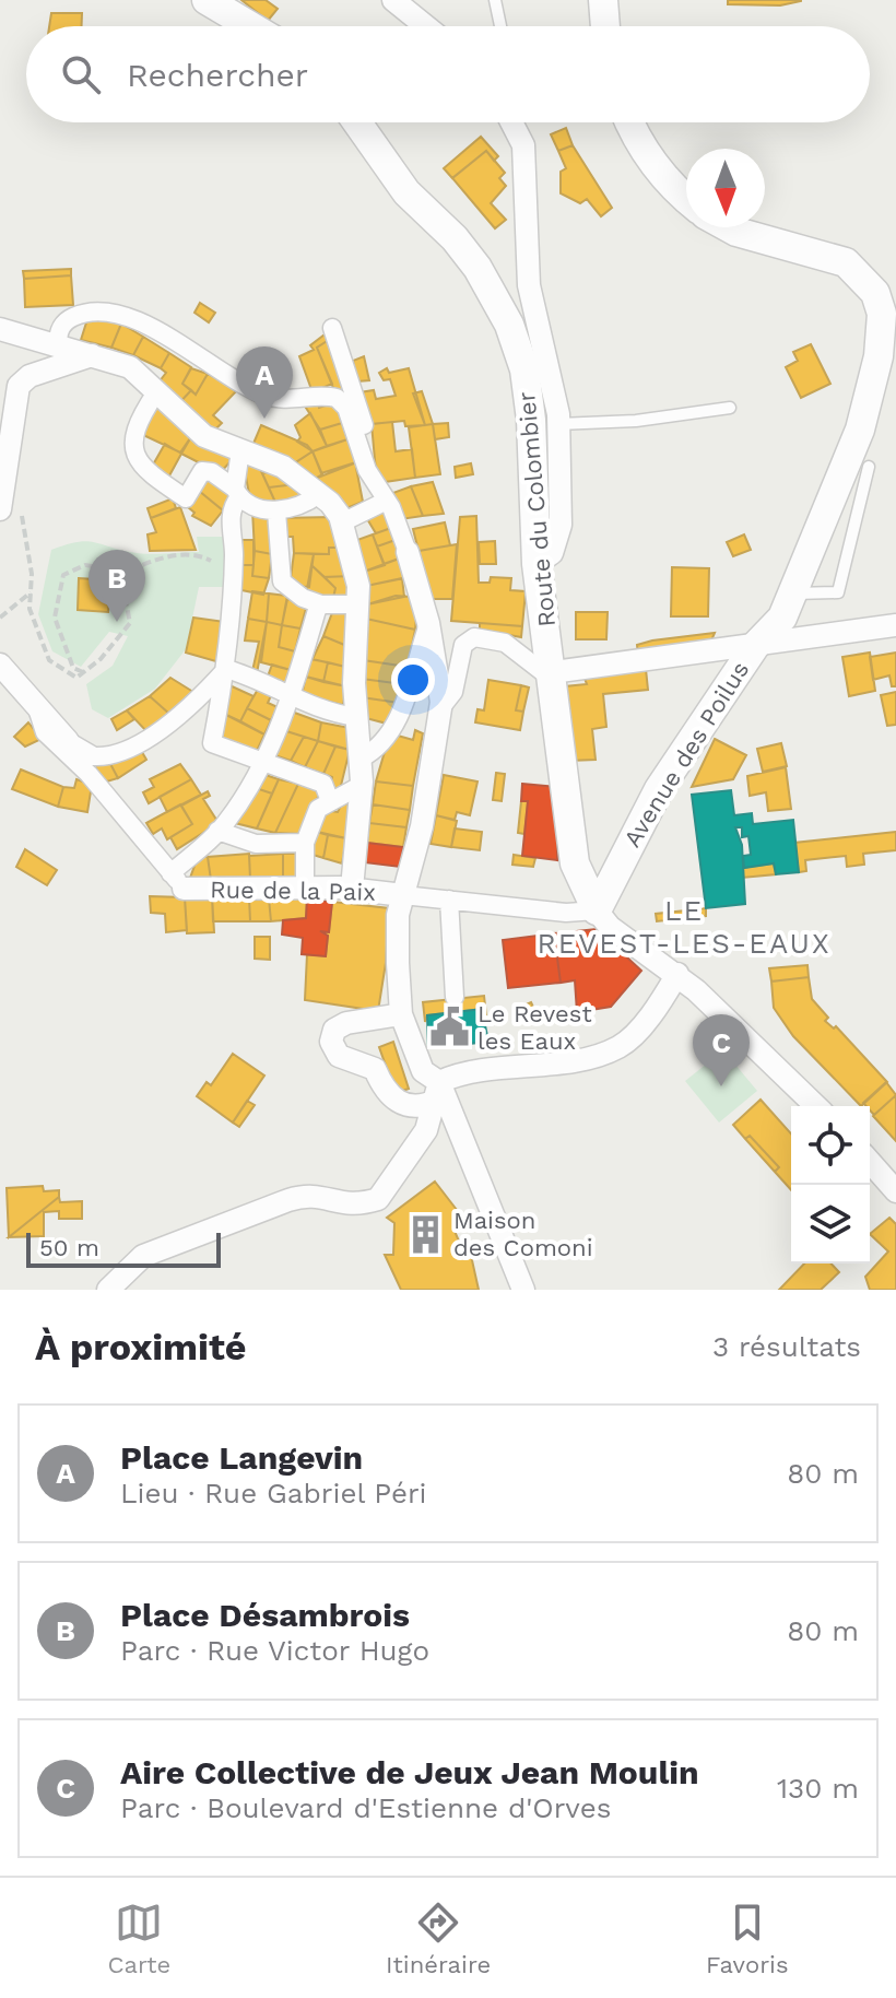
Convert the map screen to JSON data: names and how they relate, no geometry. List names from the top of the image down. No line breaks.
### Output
{"streets":{"street":["Route du Colombier","Avenue des Poilus","Rue de la Paix"]},"crossings":[["Route du Colombier","Avenue des Poilus"]],"districts":["LE REVEST-LES-EAUX"],"places":{"public building":["Le Revest les Eaux"],"building":["Maison des Comoni"]},"scale_bar":"50 m","north":"bottom","page":{"search":"Rechercher","pins":["A","B","C"],"scale":"50 m","heading":["À proximité","3 résultats"],"list":[{"mark":"A","name":"Place Langevin","note":"Lieu · Rue Gabriel Péri","value":"80 m"},{"mark":"B","name":"Place Désambrois","note":"Parc · Rue Victor Hugo","value":"80 m"},{"mark":"C","name":"Aire Collective de Jeux Jean Moulin","note":"Parc · Boulevard d'Estienne d'Orves","value":"130 m"}],"nav":["Carte","Itinéraire","Favoris"]}}
